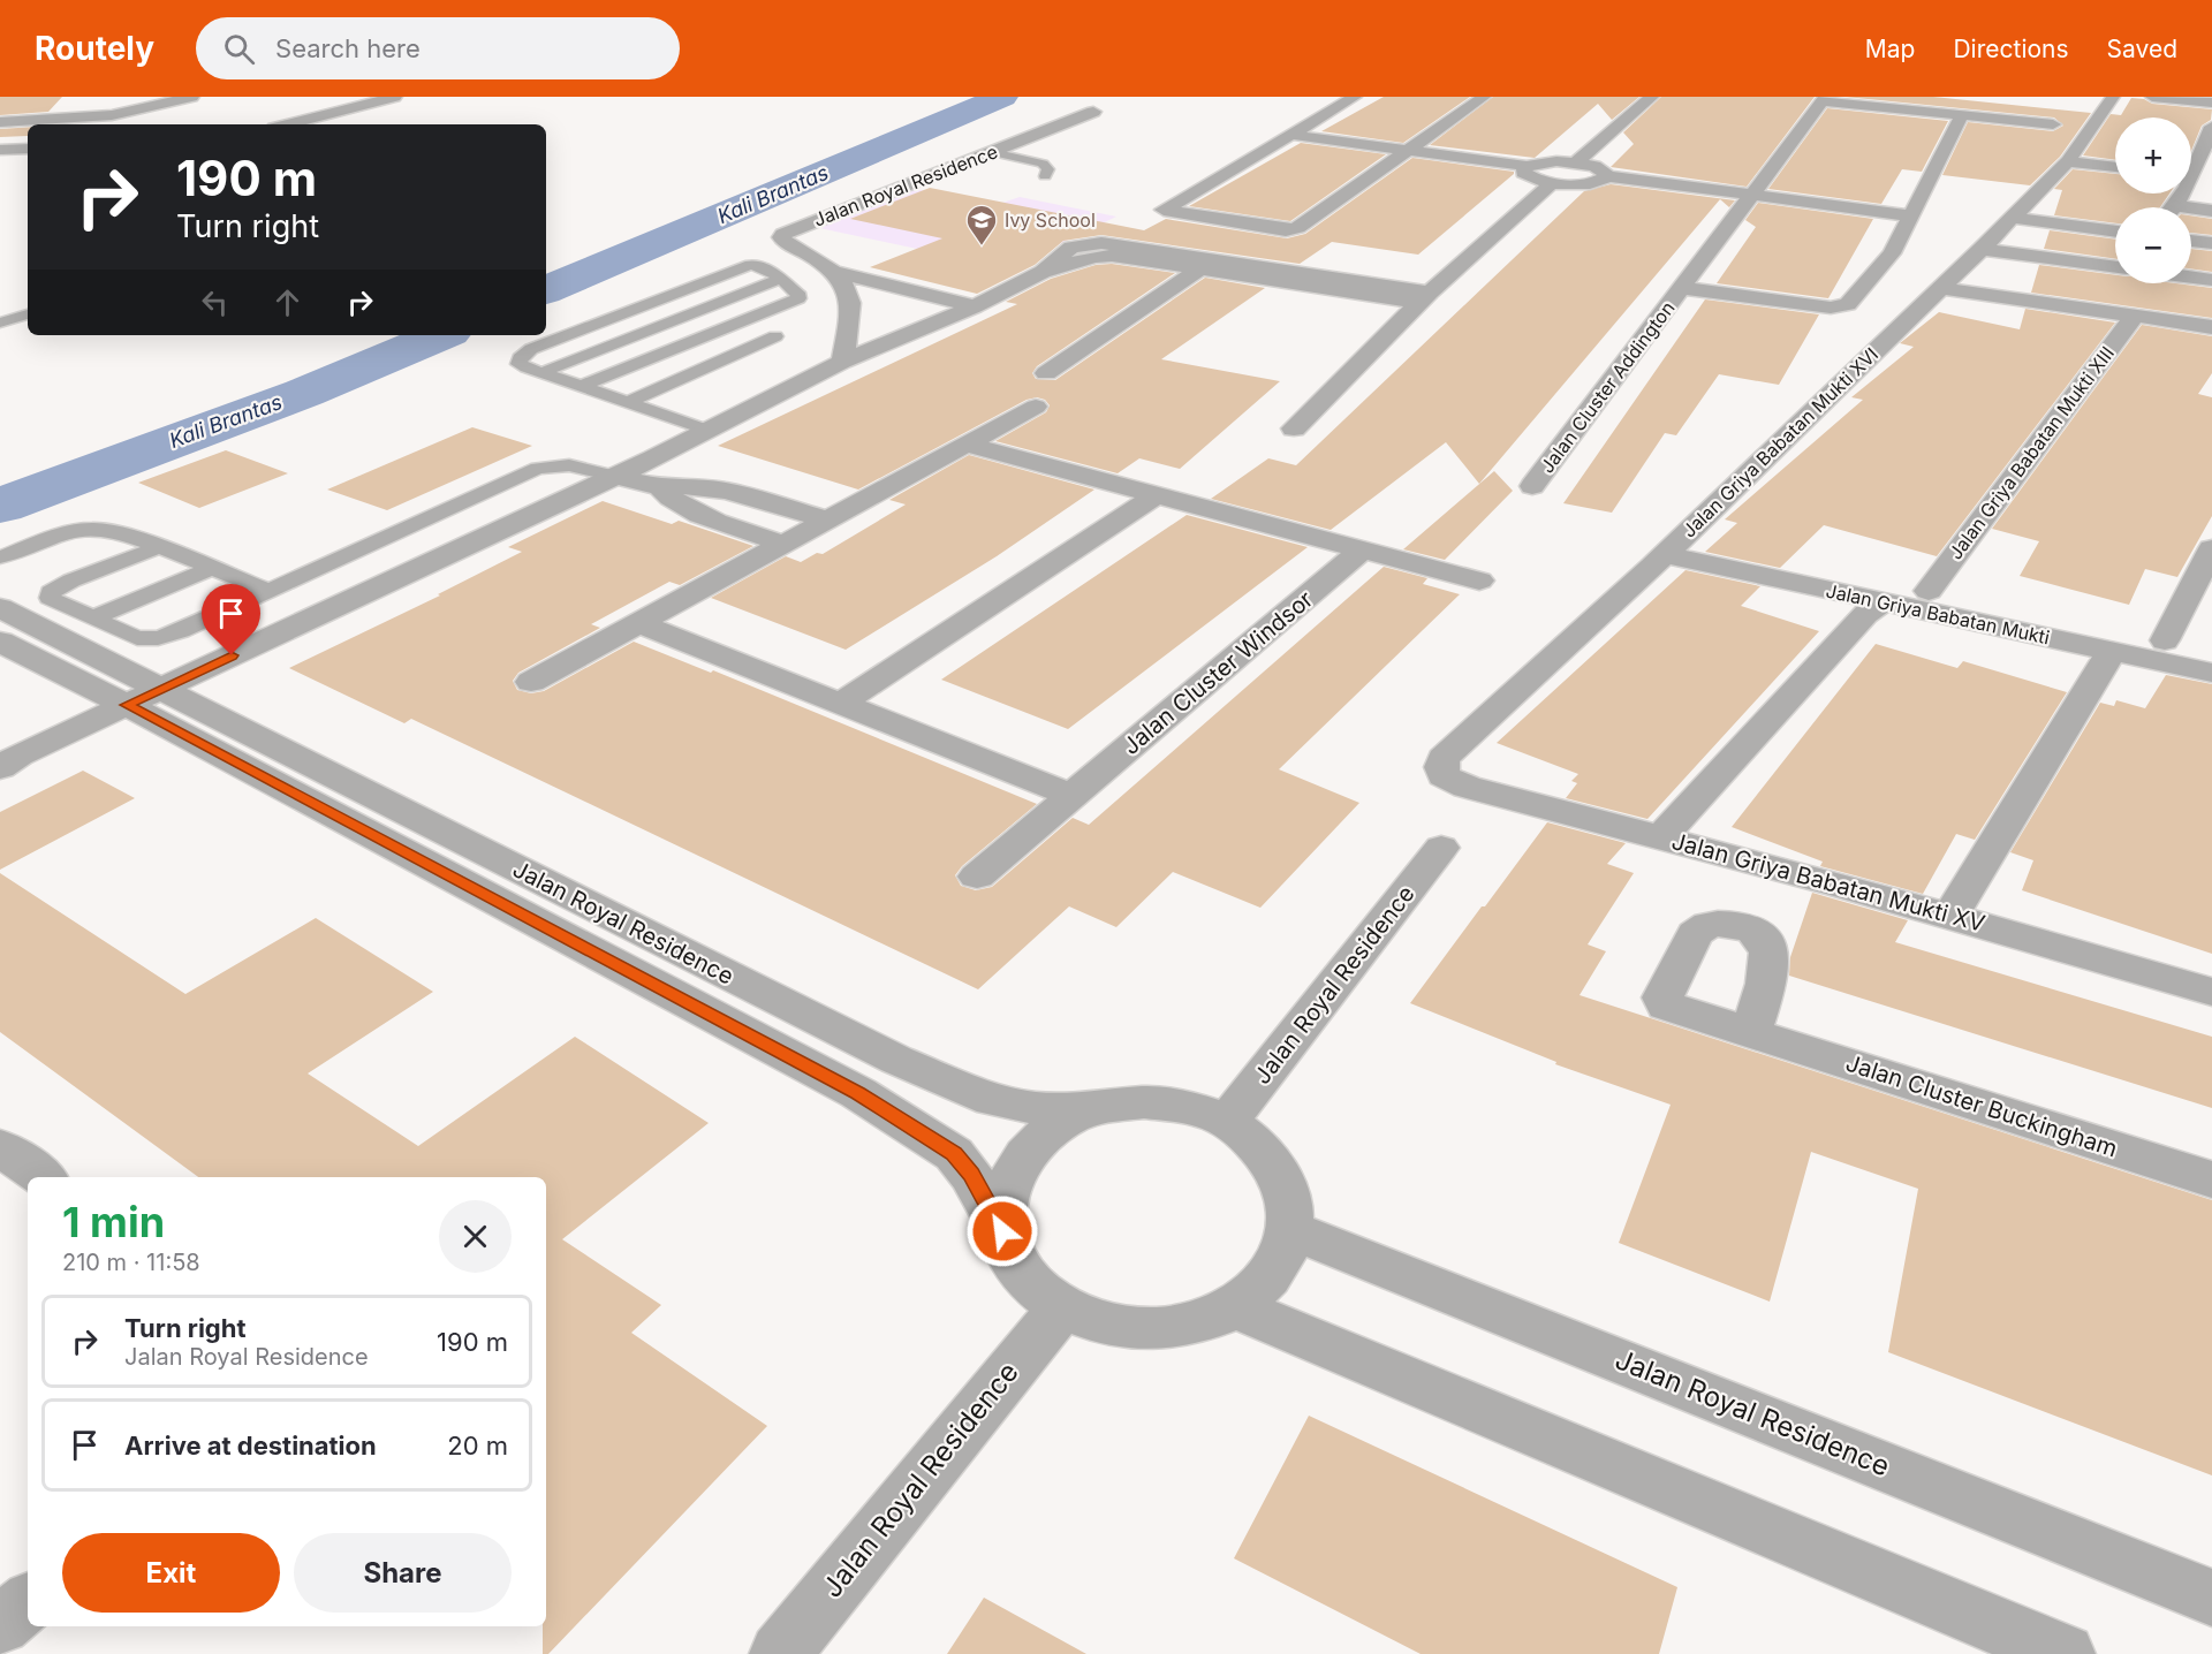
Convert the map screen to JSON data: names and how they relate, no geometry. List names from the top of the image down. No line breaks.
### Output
{"streets":{"street":["Jalan Royal Residence","Jalan Cluster Addington","Jalan Griya Babatan Mukti XVI","Jalan Griya Babatan Mukti XIII","Jalan Griya Babatan Mukti","Jalan Cluster Windsor","Jalan Griya Babatan Mukti XV","Jalan Cluster Buckingham"]},"crossings":[["Jalan Griya Babatan Mukti XVI","Jalan Griya Babatan Mukti"],["Jalan Griya Babatan Mukti XVI","Jalan Griya Babatan Mukti XV"],["Jalan Griya Babatan Mukti XIII","Jalan Griya Babatan Mukti"]],"water":["Kali Brantas"],"places":{"school or university":["Ivy School"]},"page":{"header":"Routely","search":"Search here","nav":["Map","Directions","Saved"],"map_buttons":["+","−"],"turn":["190 m","Turn right"],"heading":["1 min","210 m · 11:58"],"list":[{"name":"Turn right","note":"Jalan Royal Residence","value":"190 m"},{"name":"Arrive at destination","value":"20 m"}],"buttons":["Exit","Share"]}}
